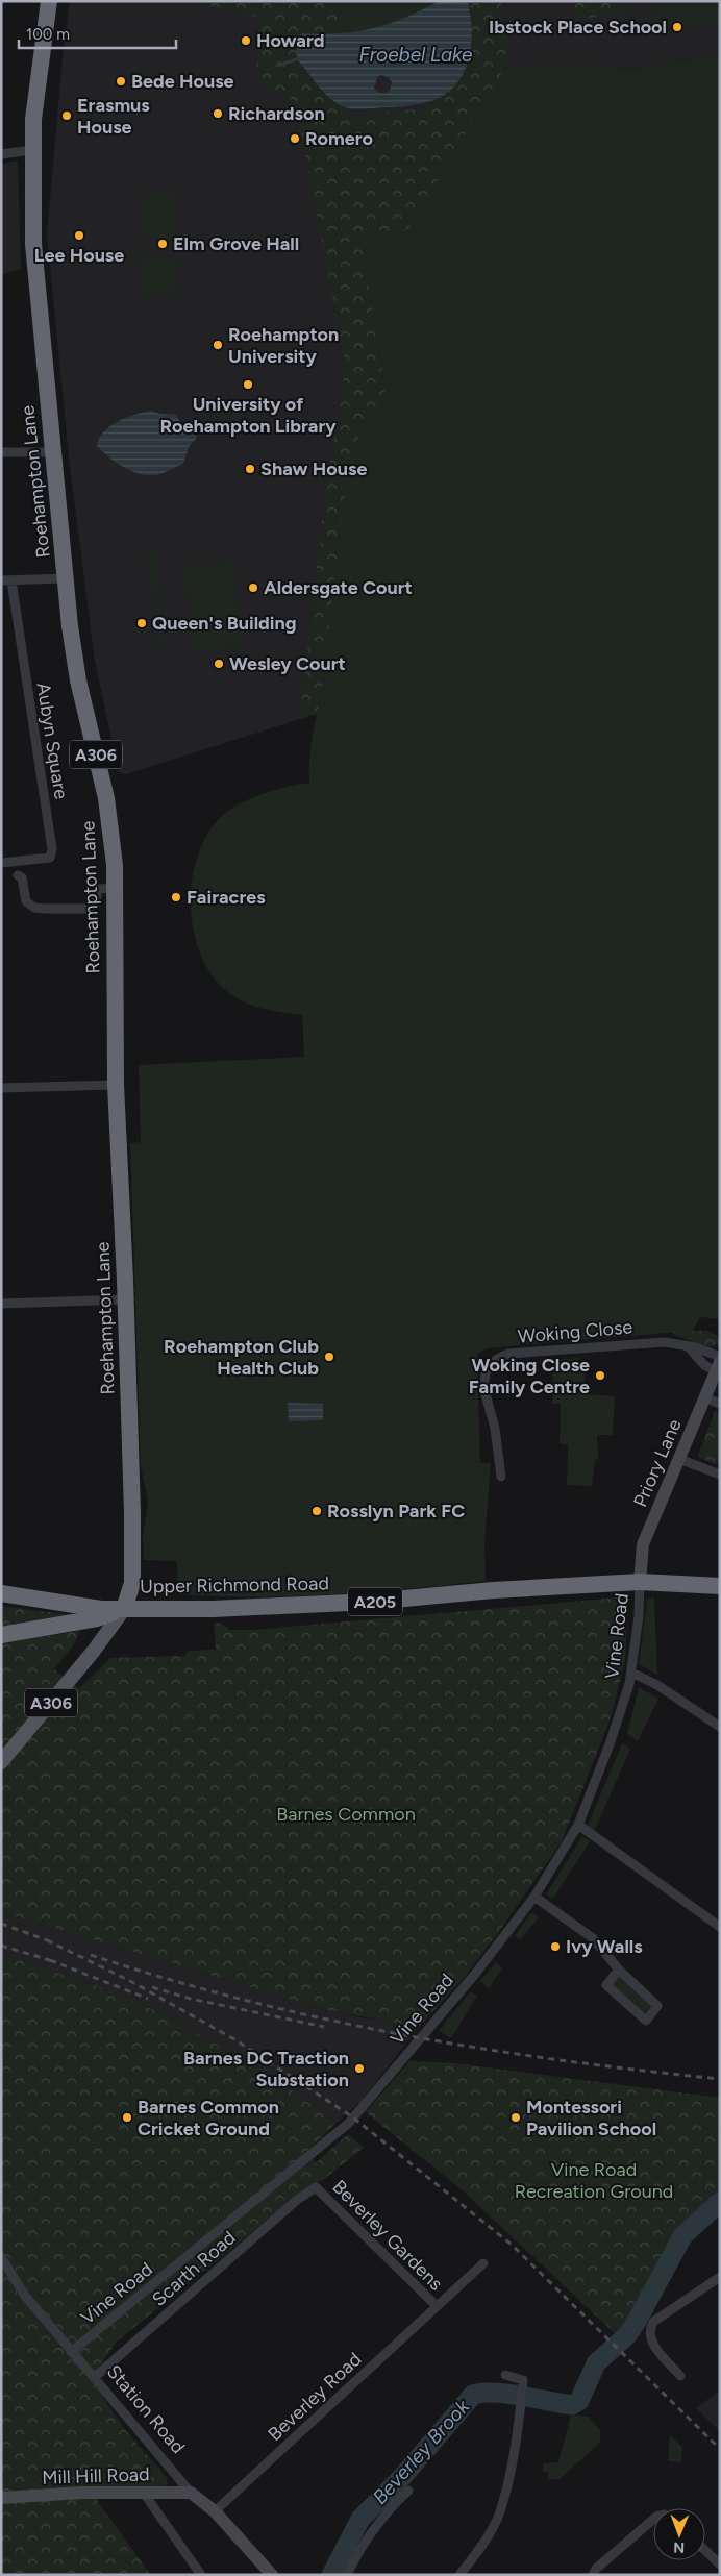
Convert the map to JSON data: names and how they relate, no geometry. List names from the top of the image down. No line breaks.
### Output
{"streets":{"highway":["Roehampton Lane","A306","Upper Richmond Road","A205"],"main road":["Priory Lane","Station Road","Mill Hill Road"],"street":["Aubyn Square","Woking Close","Vine Road","Beverley Gardens","Scarth Road","Beverley Road"]},"crossings":[["Roehampton Lane","A306"],["Roehampton Lane","Upper Richmond Road"],["Roehampton Lane","A205"],["A306","Upper Richmond Road"],["A306","A205"],["Priory Lane","Upper Richmond Road"],["Priory Lane","Vine Road"],["Upper Richmond Road","A205"],["Upper Richmond Road","Vine Road"],["Vine Road","Station Road"],["Beverley Gardens","Scarth Road"],["Beverley Gardens","Beverley Road"],["Scarth Road","Station Road"],["Beverley Road","Station Road"],["Station Road","Mill Hill Road"]],"water":["Froebel Lake","Beverley Brook"],"parks":["Barnes Common","Vine Road Recreation Ground"],"places":["Ibstock Place School","Howard","Bede House","Richardson","Erasmus House","Romero","Lee House","Elm Grove Hall","Roehampton University","University of Roehampton Library","Shaw House","Aldersgate Court","Queen's Building","Wesley Court","Fairacres","Roehampton Club Health Club","Woking Close Family Centre","Rosslyn Park FC","Ivy Walls","Barnes DC Traction Substation","Barnes Common Cricket Ground","Montessori Pavilion School"],"scale_bar":"100 m","north":"bottom"}
